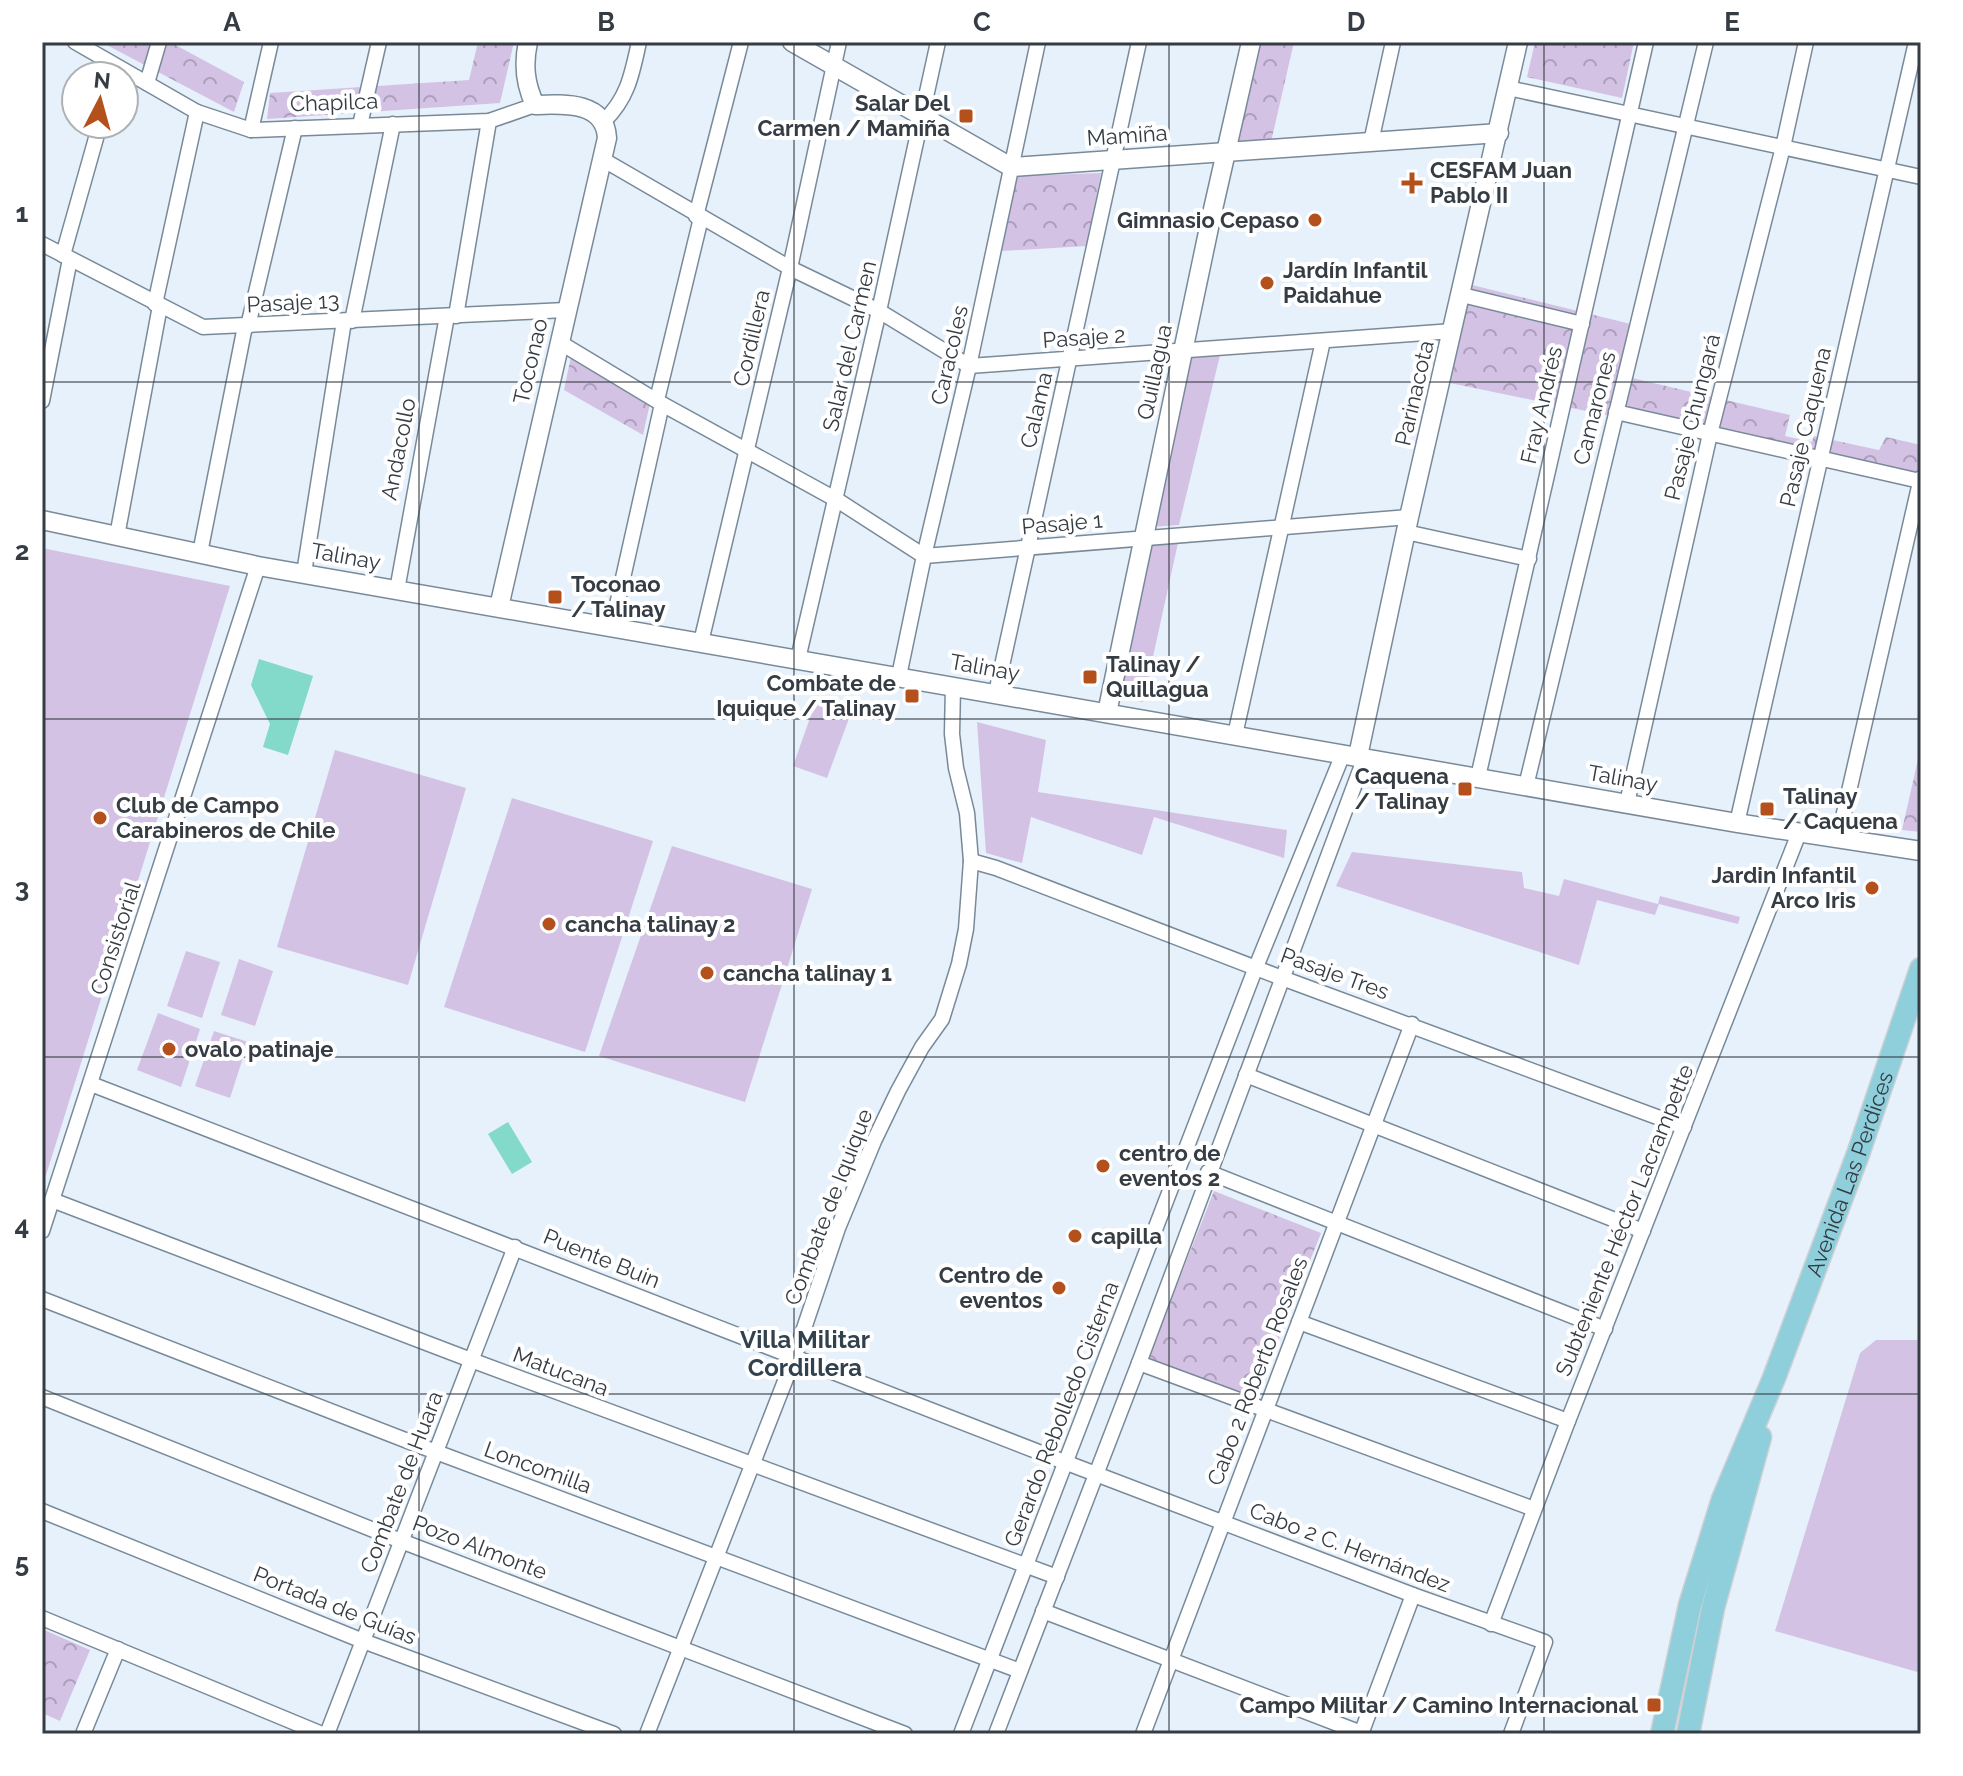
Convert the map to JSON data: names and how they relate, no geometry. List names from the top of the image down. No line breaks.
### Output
{"streets":{"main road":["Avenida Las Perdices"],"street":["Chapilca","Mamiña","Pasaje 13","Pasaje 2","Cordillera","Salar del Carmen","Caracoles","Toconao","Quillagua","Parinacota","Fray Andrés","Camarones","Calama","Pasaje Chungará","Pasaje Caquena","Andacollo","Pasaje 1","Talinay","Consistorial","Pasaje Tres","Combate de Iquique","Subteniente Héctor Lacrampette","Puente Buin","Matucana","Cabo 2 Roberto Rosales","Gerardo Rebolledo Cisterna","Loncomilla","Combate de Huara","Pozo Almonte","Cabo 2 C. Hernández","Portada de Guías"]},"crossings":[["Chapilca","Toconao"],["Chapilca","Andacollo"],["Mamiña","Caracoles"],["Mamiña","Quillagua"],["Mamiña","Parinacota"],["Mamiña","Calama"],["Pasaje 13","Toconao"],["Pasaje 13","Andacollo"],["Pasaje 2","Caracoles"],["Pasaje 2","Quillagua"],["Pasaje 2","Parinacota"],["Pasaje 2","Calama"],["Cordillera","Talinay"],["Salar del Carmen","Talinay"],["Caracoles","Pasaje 1"],["Caracoles","Talinay"],["Toconao","Talinay"],["Quillagua","Pasaje 1"],["Quillagua","Talinay"],["Parinacota","Pasaje 1"],["Parinacota","Talinay"],["Parinacota","Gerardo Rebolledo Cisterna"],["Fray Andrés","Pasaje 1"],["Fray Andrés","Talinay"],["Camarones","Talinay"],["Calama","Pasaje 1"],["Calama","Talinay"],["Pasaje Chungará","Talinay"],["Pasaje Caquena","Talinay"],["Andacollo","Talinay"],["Talinay","Consistorial"],["Talinay","Combate de Iquique"],["Talinay","Subteniente Héctor Lacrampette"],["Talinay","Gerardo Rebolledo Cisterna"],["Consistorial","Puente Buin"],["Consistorial","Matucana"],["Pasaje Tres","Combate de Iquique"],["Pasaje Tres","Subteniente Héctor Lacrampette"],["Pasaje Tres","Cabo 2 Roberto Rosales"],["Pasaje Tres","Gerardo Rebolledo Cisterna"],["Combate de Iquique","Puente Buin"],["Combate de Iquique","Matucana"],["Combate de Iquique","Loncomilla"],["Combate de Iquique","Pozo Almonte"],["Subteniente Héctor Lacrampette","Cabo 2 C. Hernández"],["Puente Buin","Gerardo Rebolledo Cisterna"],["Puente Buin","Combate de Huara"],["Puente Buin","Cabo 2 C. Hernández"],["Matucana","Gerardo Rebolledo Cisterna"],["Matucana","Combate de Huara"],["Cabo 2 Roberto Rosales","Cabo 2 C. Hernández"],["Gerardo Rebolledo Cisterna","Loncomilla"],["Loncomilla","Combate de Huara"],["Combate de Huara","Pozo Almonte"],["Combate de Huara","Portada de Guías"]],"districts":["Villa Militar Cordillera"],"places":{"transit":["Salar Del Carmen / Mamiña","Toconao / Talinay","Talinay / Quillagua","Combate de Iquique / Talinay","Caquena / Talinay","Talinay / Caquena","Campo Militar / Camino Internacional"],"health":["CESFAM Juan Pablo II"],"other":["Gimnasio Cepaso","Jardín Infantil Paidahue","Club de Campo Carabineros de Chile","Jardin Infantil Arco Iris","cancha talinay 2","cancha talinay 1","ovalo patinaje","centro de eventos 2","capilla","Centro de eventos"]},"north":"top","grid":{"columns":["A","B","C","D","E"],"rows":["1","2","3","4","5"]}}
